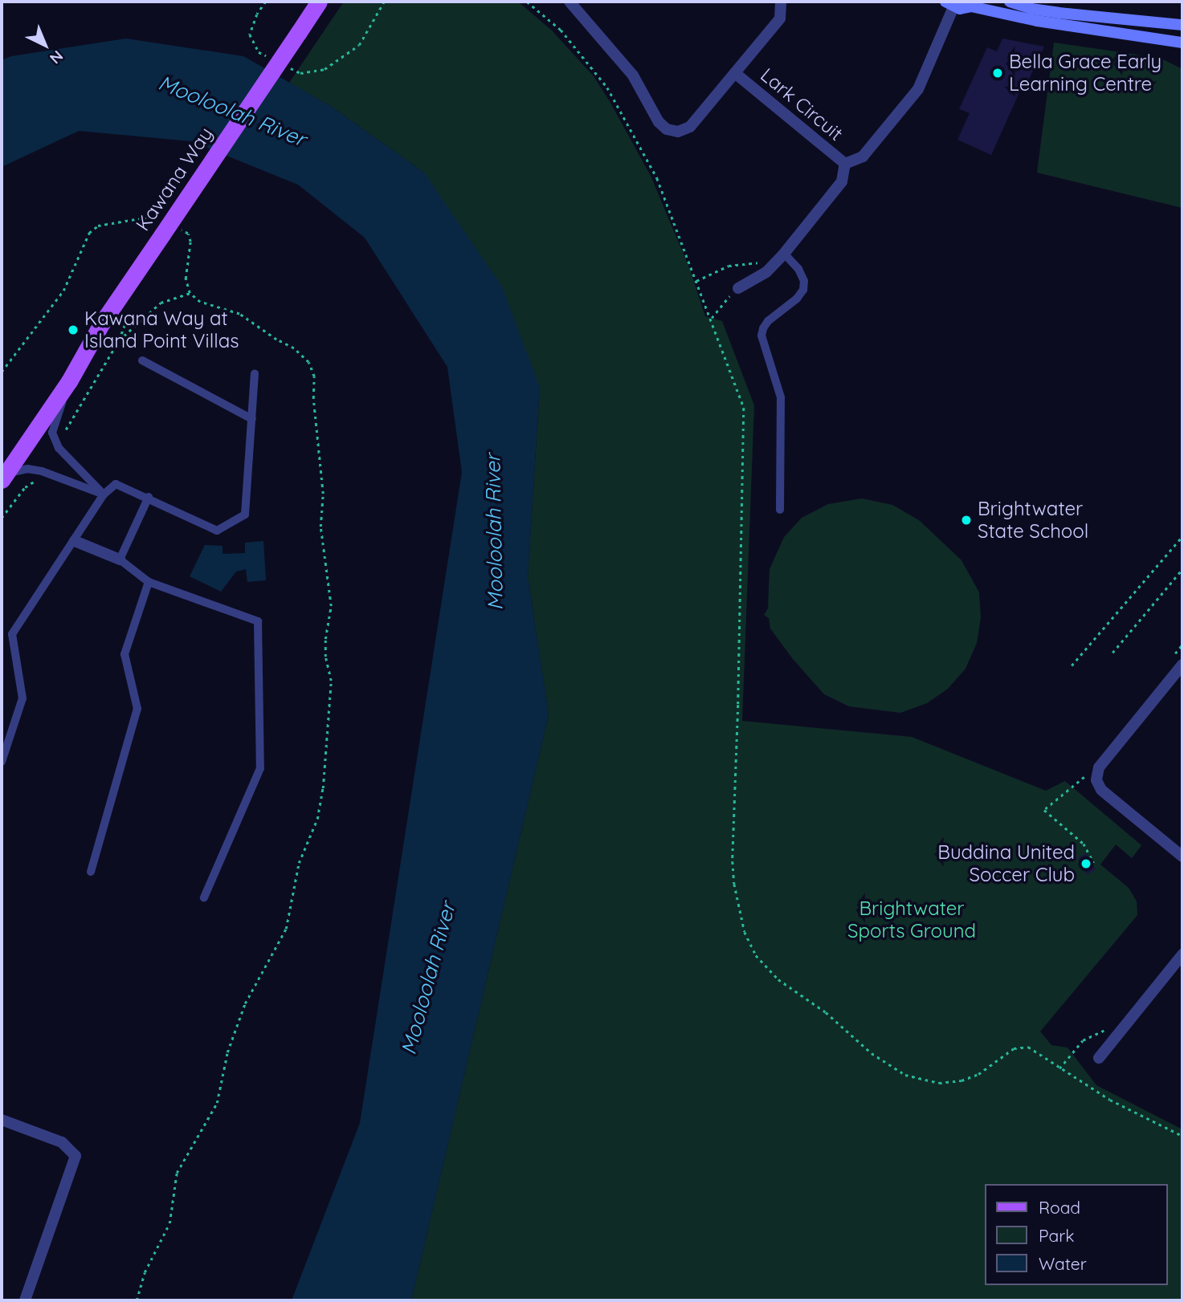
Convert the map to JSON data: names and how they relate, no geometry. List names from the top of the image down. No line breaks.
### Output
{"streets":{"main road":["Kawana Way"],"street":["Lark Circuit"]},"water":["Mooloolah River"],"parks":["Brightwater Sports Ground"],"places":["Bella Grace Early Learning Centre","Kawana Way at Island Point Villas","Brightwater State School","Buddina United Soccer Club"],"legend":["Road","Park","Water"],"north":"bottom right"}
